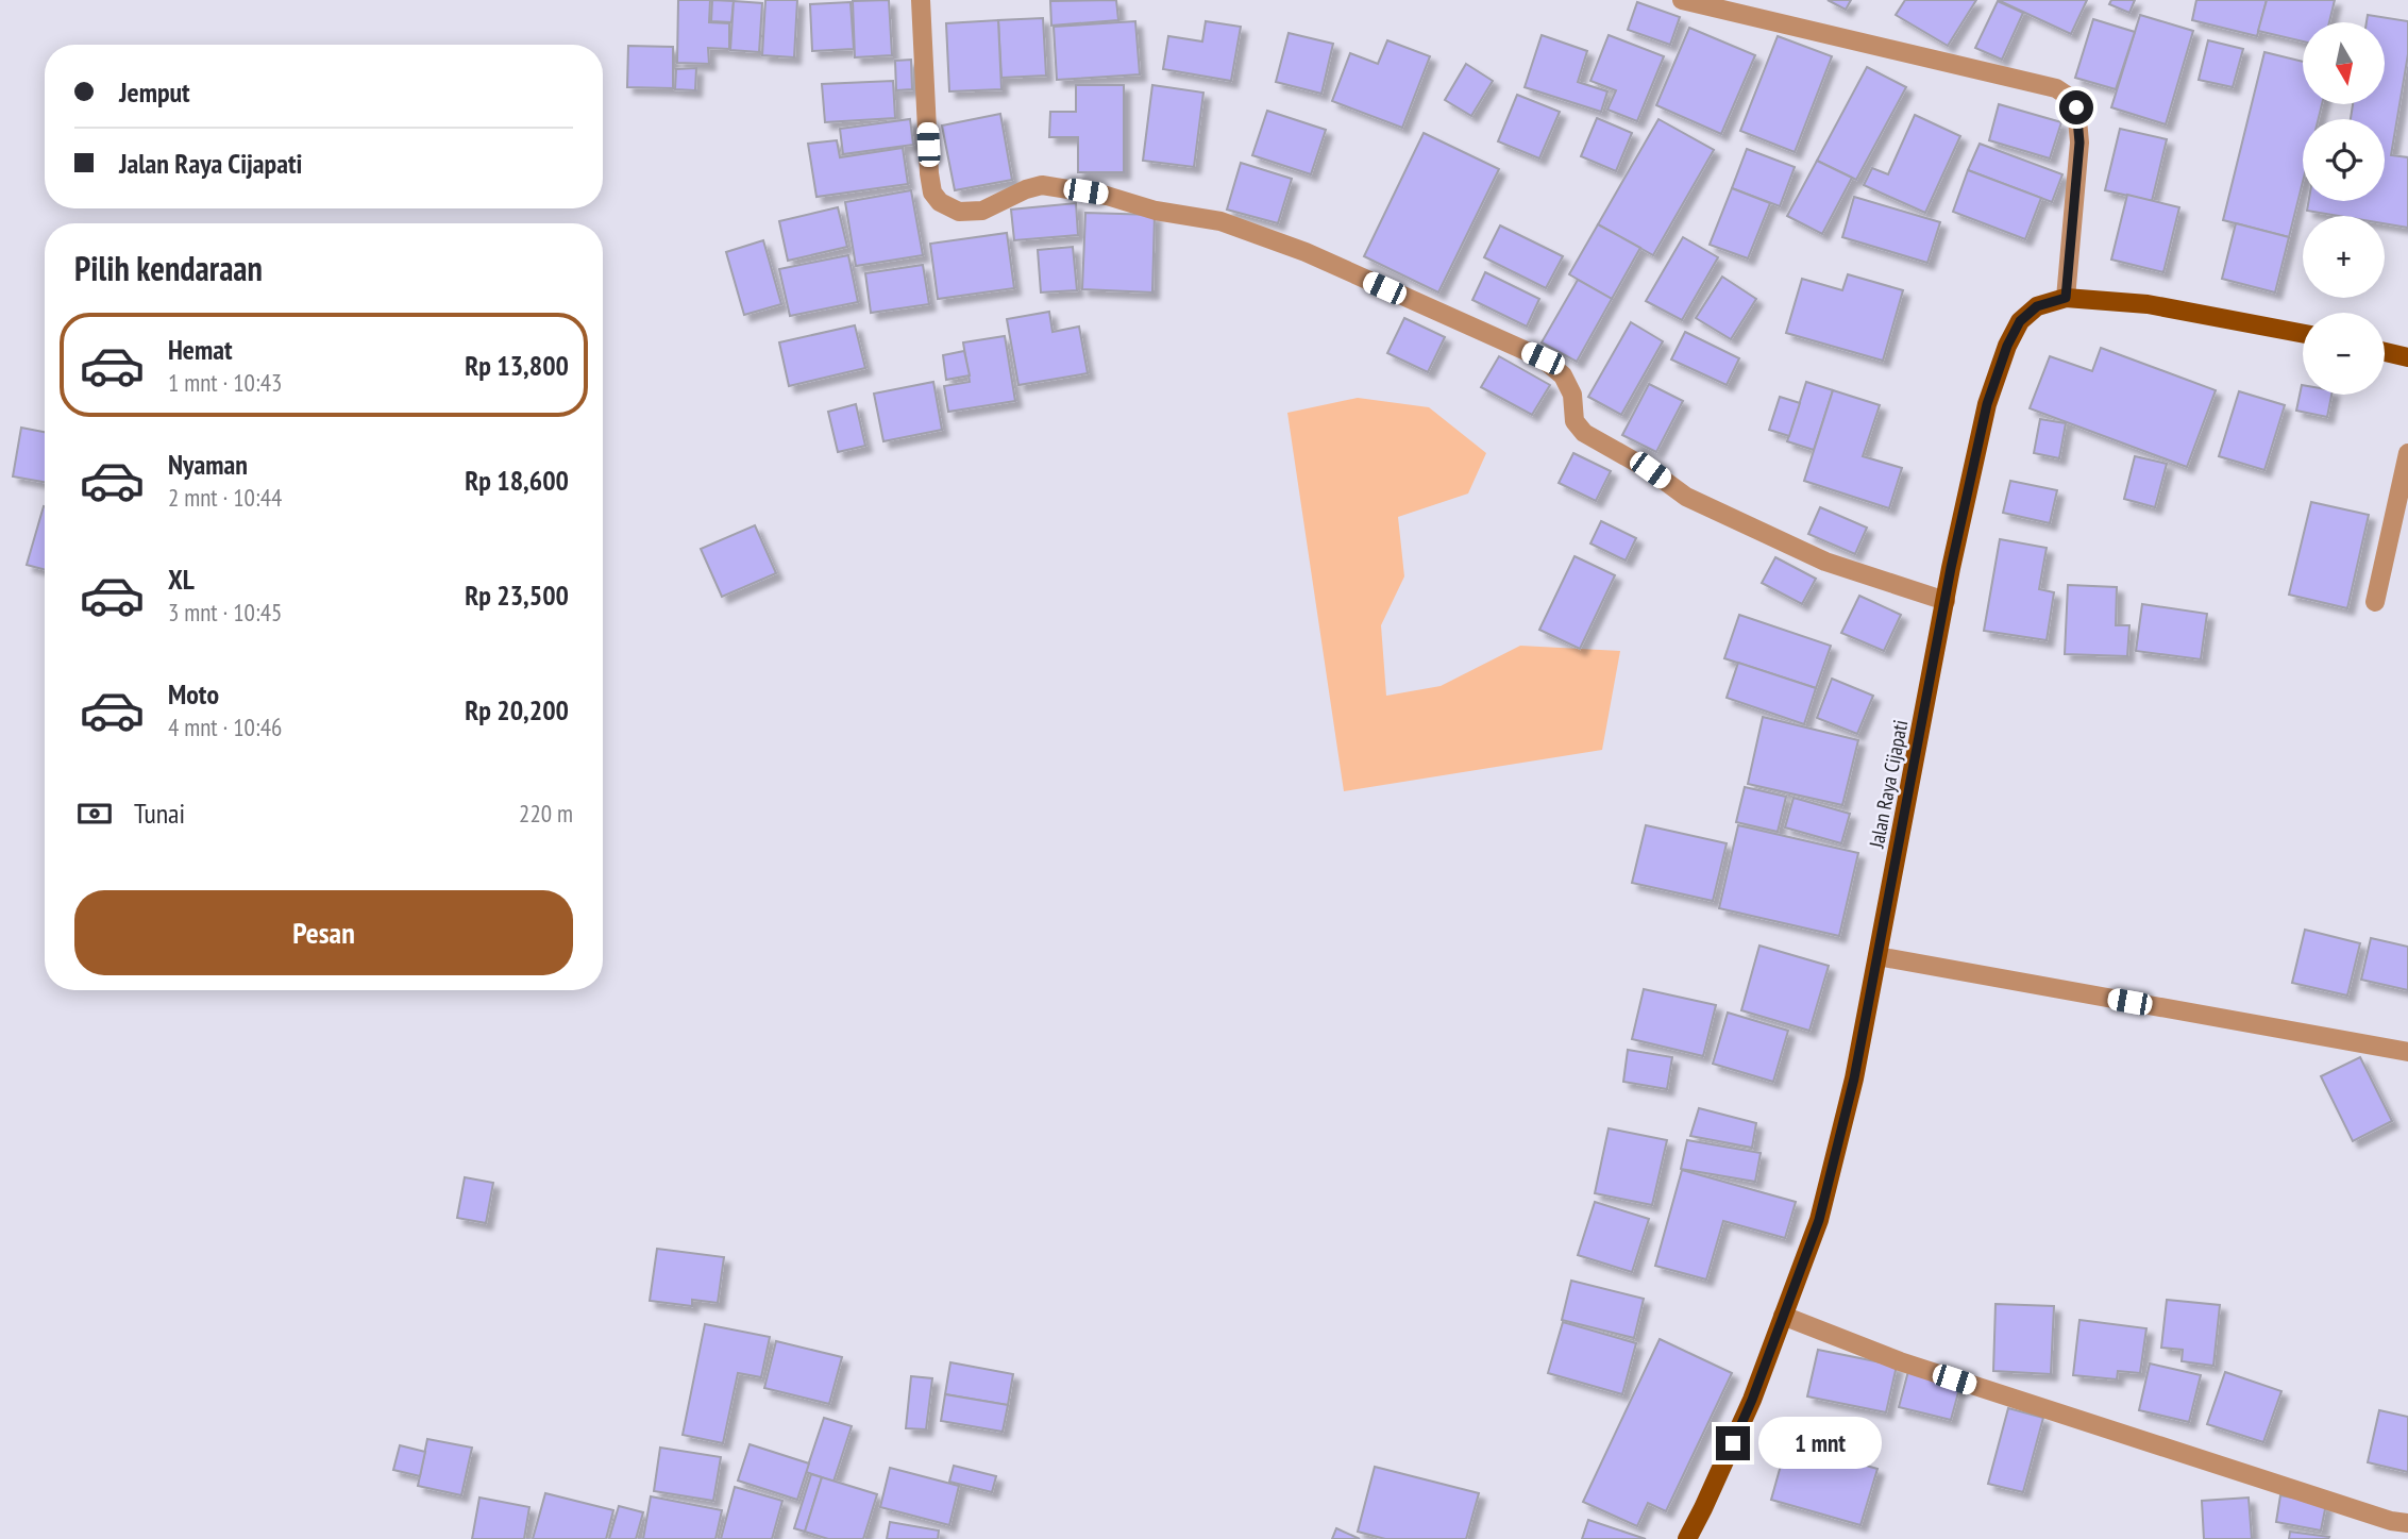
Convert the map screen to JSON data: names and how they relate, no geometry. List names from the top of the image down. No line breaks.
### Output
{"streets":{"main road":["Jalan Raya Cijapati"]},"north":"bottom","page":{"map_buttons":["+","−"],"banner":["Jemput","Jalan Raya Cijapati"],"heading":"Pilih kendaraan","list":[{"name":"Hemat","note":"1 mnt · 10:43","value":"Rp 13,800"},{"name":"Nyaman","note":"2 mnt · 10:44","value":"Rp 18,600"},{"name":"XL","note":"3 mnt · 10:45","value":"Rp 23,500"},{"name":"Moto","note":"4 mnt · 10:46","value":"Rp 20,200"}],"pay":["Tunai","220 m"],"buttons":"Pesan","bubble":"1 mnt"}}
